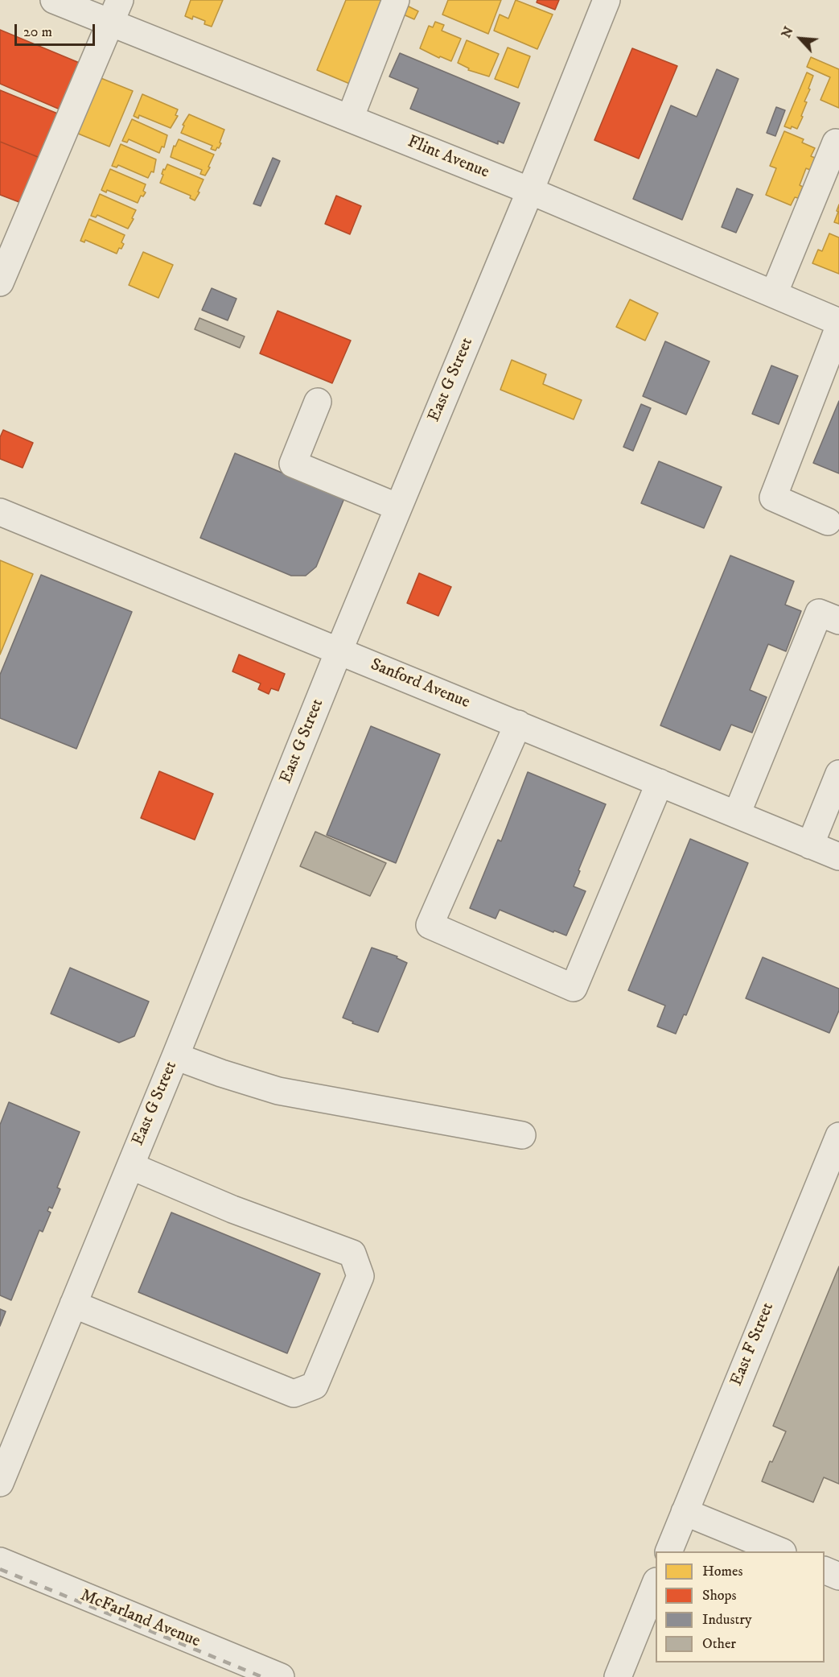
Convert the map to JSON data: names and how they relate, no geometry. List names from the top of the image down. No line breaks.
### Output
{"streets":{"street":["Flint Avenue","East G Street","Sanford Avenue","East F Street","McFarland Avenue"]},"crossings":[["Flint Avenue","East G Street"],["East G Street","Sanford Avenue"]],"legend":["Homes","Shops","Industry","Other"],"scale_bar":"20 m","north":"top left"}
